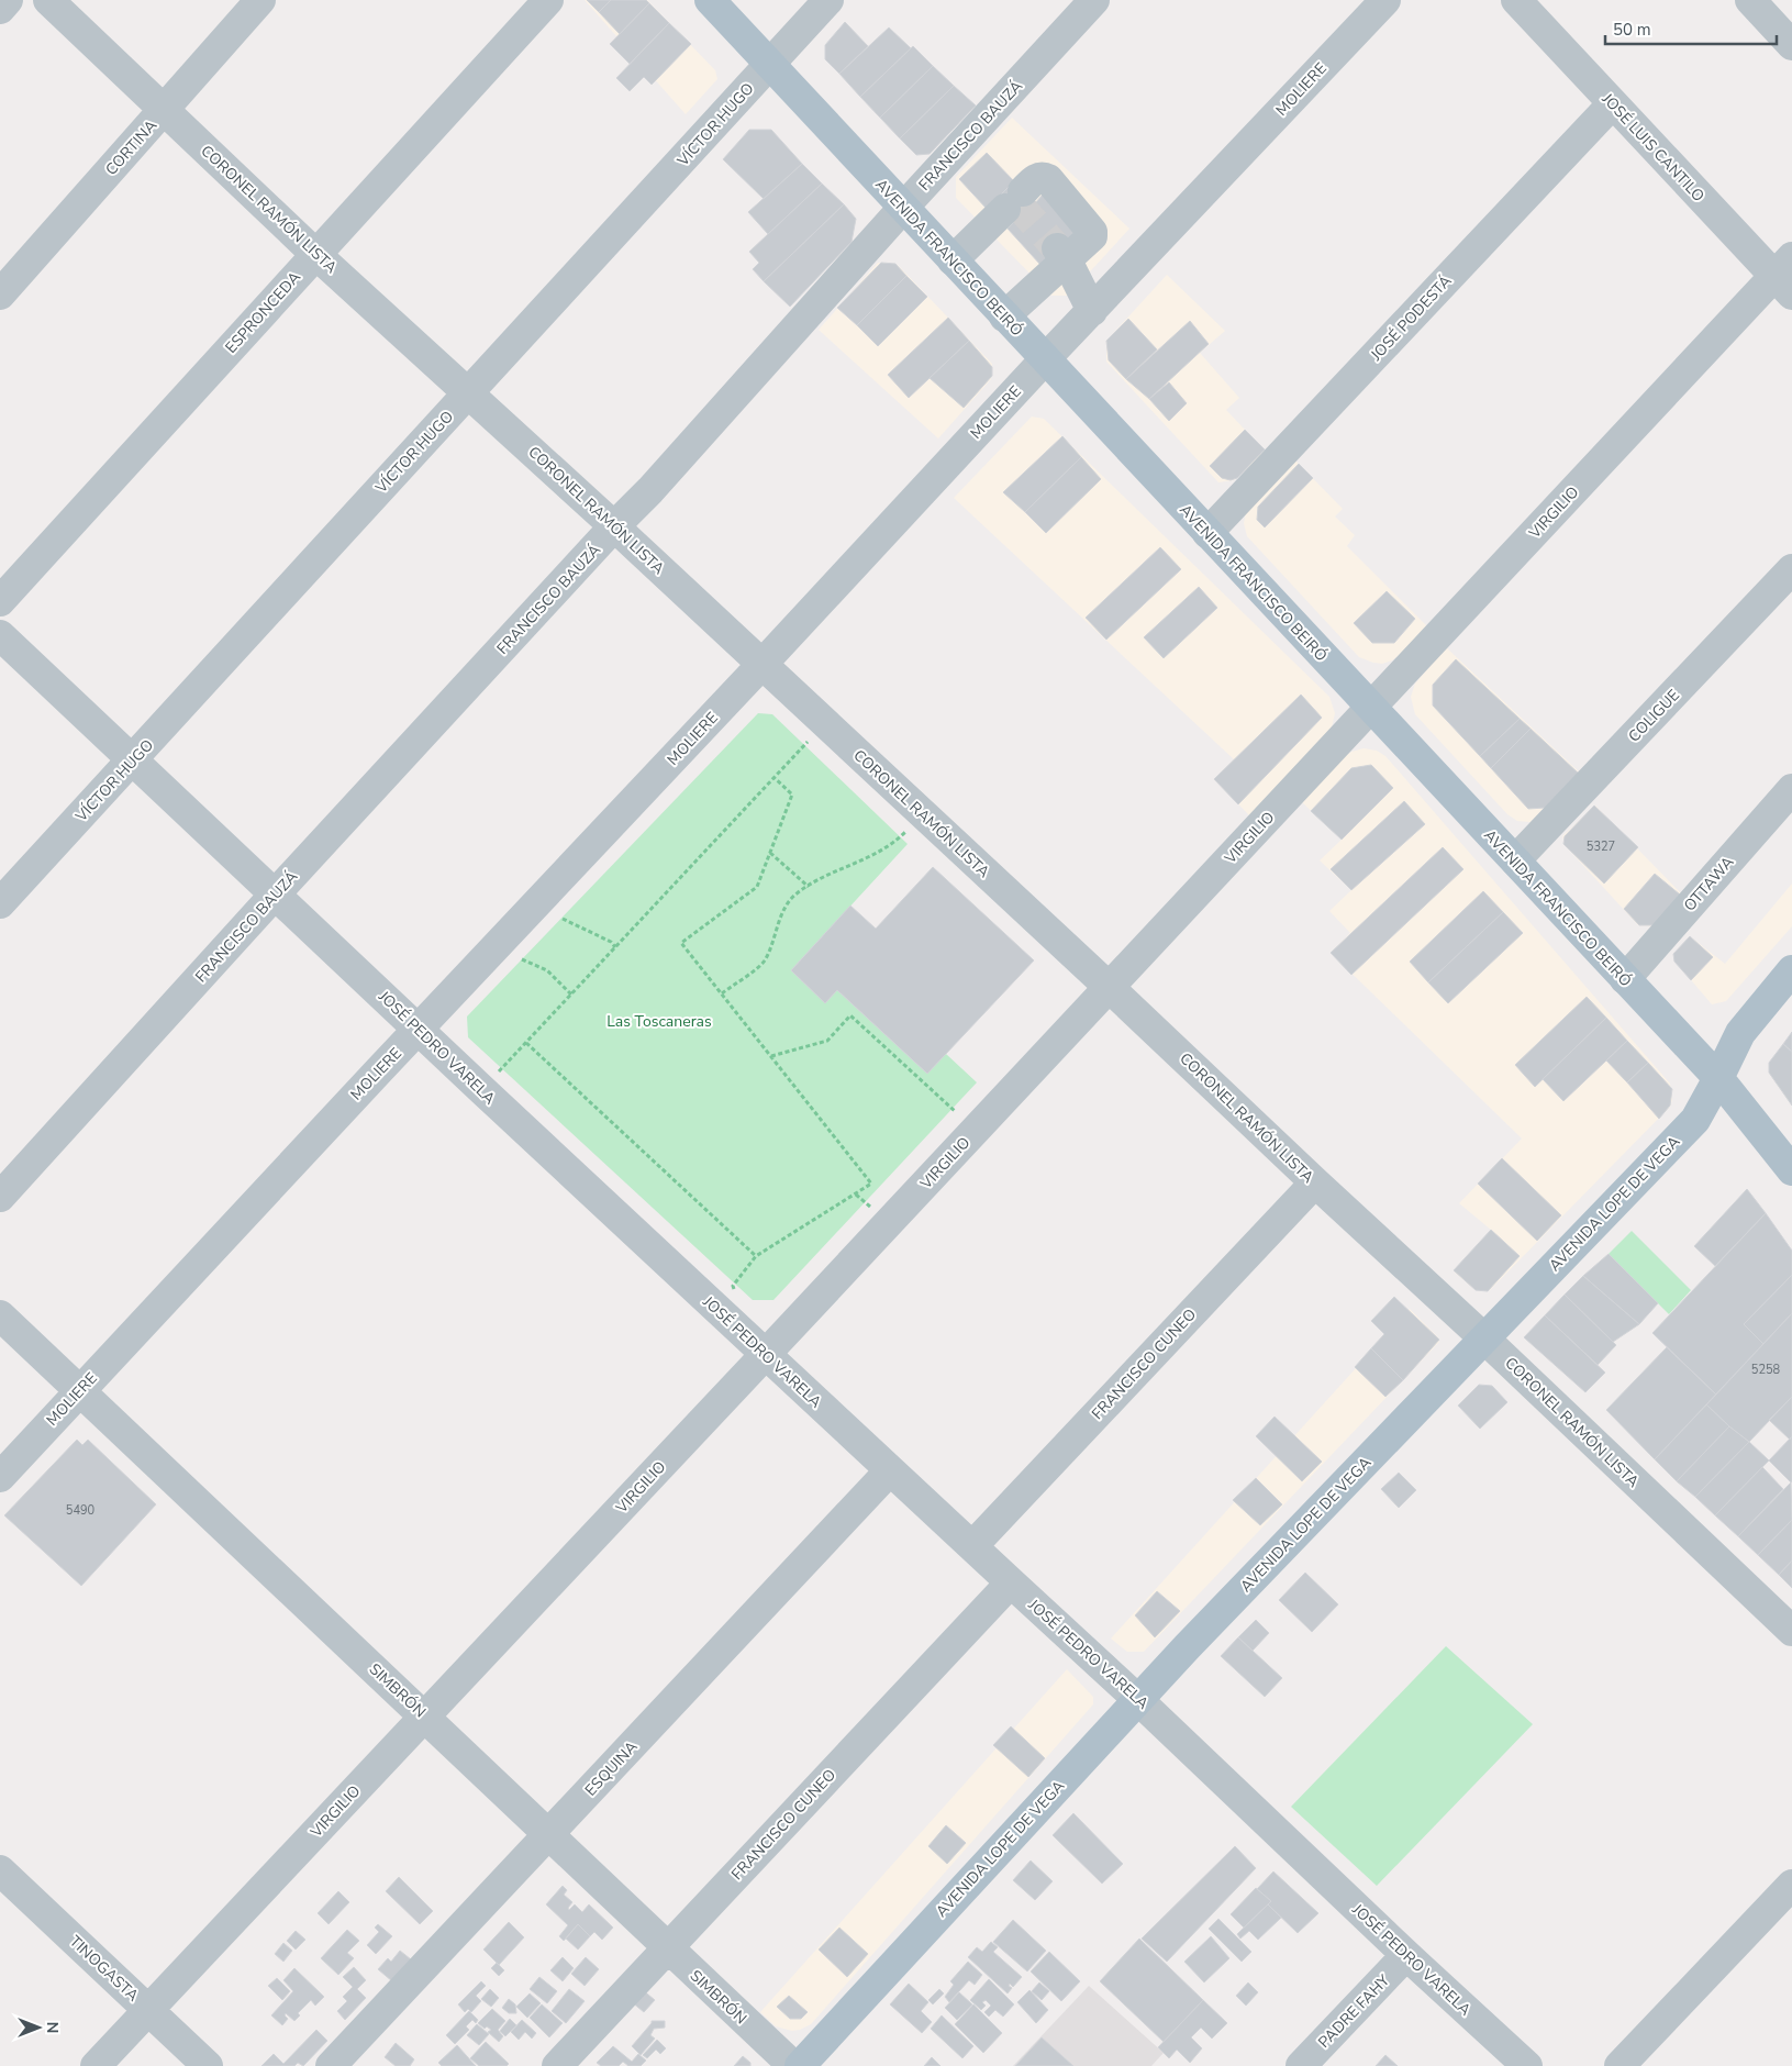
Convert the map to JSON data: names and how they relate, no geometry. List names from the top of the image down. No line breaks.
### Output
{"streets":{"main road":["AVENIDA FRANCISCO BEIRÓ","AVENIDA LOPE DE VEGA"],"street":["MOLIERE","VÍCTOR HUGO","FRANCISCO BAUZÁ","CORTINA","JOSÉ LUIS CANTILO","CORONEL RAMÓN LISTA","ESPRONCEDA","JOSÉ PODESTÁ","VIRGILIO","COLIGUE","OTTAWA","JOSÉ PEDRO VARELA","FRANCISCO CUNEO","SIMBRÓN","ESQUINA","TINOGASTA","PADRE FAHY"]},"crossings":[["MOLIERE","CORONEL RAMÓN LISTA"],["MOLIERE","AVENIDA FRANCISCO BEIRÓ"],["MOLIERE","JOSÉ PEDRO VARELA"],["MOLIERE","SIMBRÓN"],["VÍCTOR HUGO","CORONEL RAMÓN LISTA"],["VÍCTOR HUGO","AVENIDA FRANCISCO BEIRÓ"],["VÍCTOR HUGO","JOSÉ PEDRO VARELA"],["FRANCISCO BAUZÁ","CORONEL RAMÓN LISTA"],["FRANCISCO BAUZÁ","AVENIDA FRANCISCO BEIRÓ"],["FRANCISCO BAUZÁ","JOSÉ PEDRO VARELA"],["CORTINA","CORONEL RAMÓN LISTA"],["JOSÉ LUIS CANTILO","JOSÉ PODESTÁ"],["JOSÉ LUIS CANTILO","VIRGILIO"],["CORONEL RAMÓN LISTA","ESPRONCEDA"],["CORONEL RAMÓN LISTA","VIRGILIO"],["CORONEL RAMÓN LISTA","AVENIDA LOPE DE VEGA"],["CORONEL RAMÓN LISTA","FRANCISCO CUNEO"],["AVENIDA FRANCISCO BEIRÓ","JOSÉ PODESTÁ"],["AVENIDA FRANCISCO BEIRÓ","VIRGILIO"],["AVENIDA FRANCISCO BEIRÓ","COLIGUE"],["AVENIDA FRANCISCO BEIRÓ","OTTAWA"],["AVENIDA FRANCISCO BEIRÓ","AVENIDA LOPE DE VEGA"],["VIRGILIO","JOSÉ PEDRO VARELA"],["VIRGILIO","SIMBRÓN"],["VIRGILIO","TINOGASTA"],["JOSÉ PEDRO VARELA","AVENIDA LOPE DE VEGA"],["JOSÉ PEDRO VARELA","FRANCISCO CUNEO"],["JOSÉ PEDRO VARELA","ESQUINA"],["JOSÉ PEDRO VARELA","PADRE FAHY"],["FRANCISCO CUNEO","SIMBRÓN"],["SIMBRÓN","ESQUINA"]],"parks":["Las Toscaneras"],"house_numbers":["5327","5258","5490"],"scale_bar":"50 m","north":"right"}
